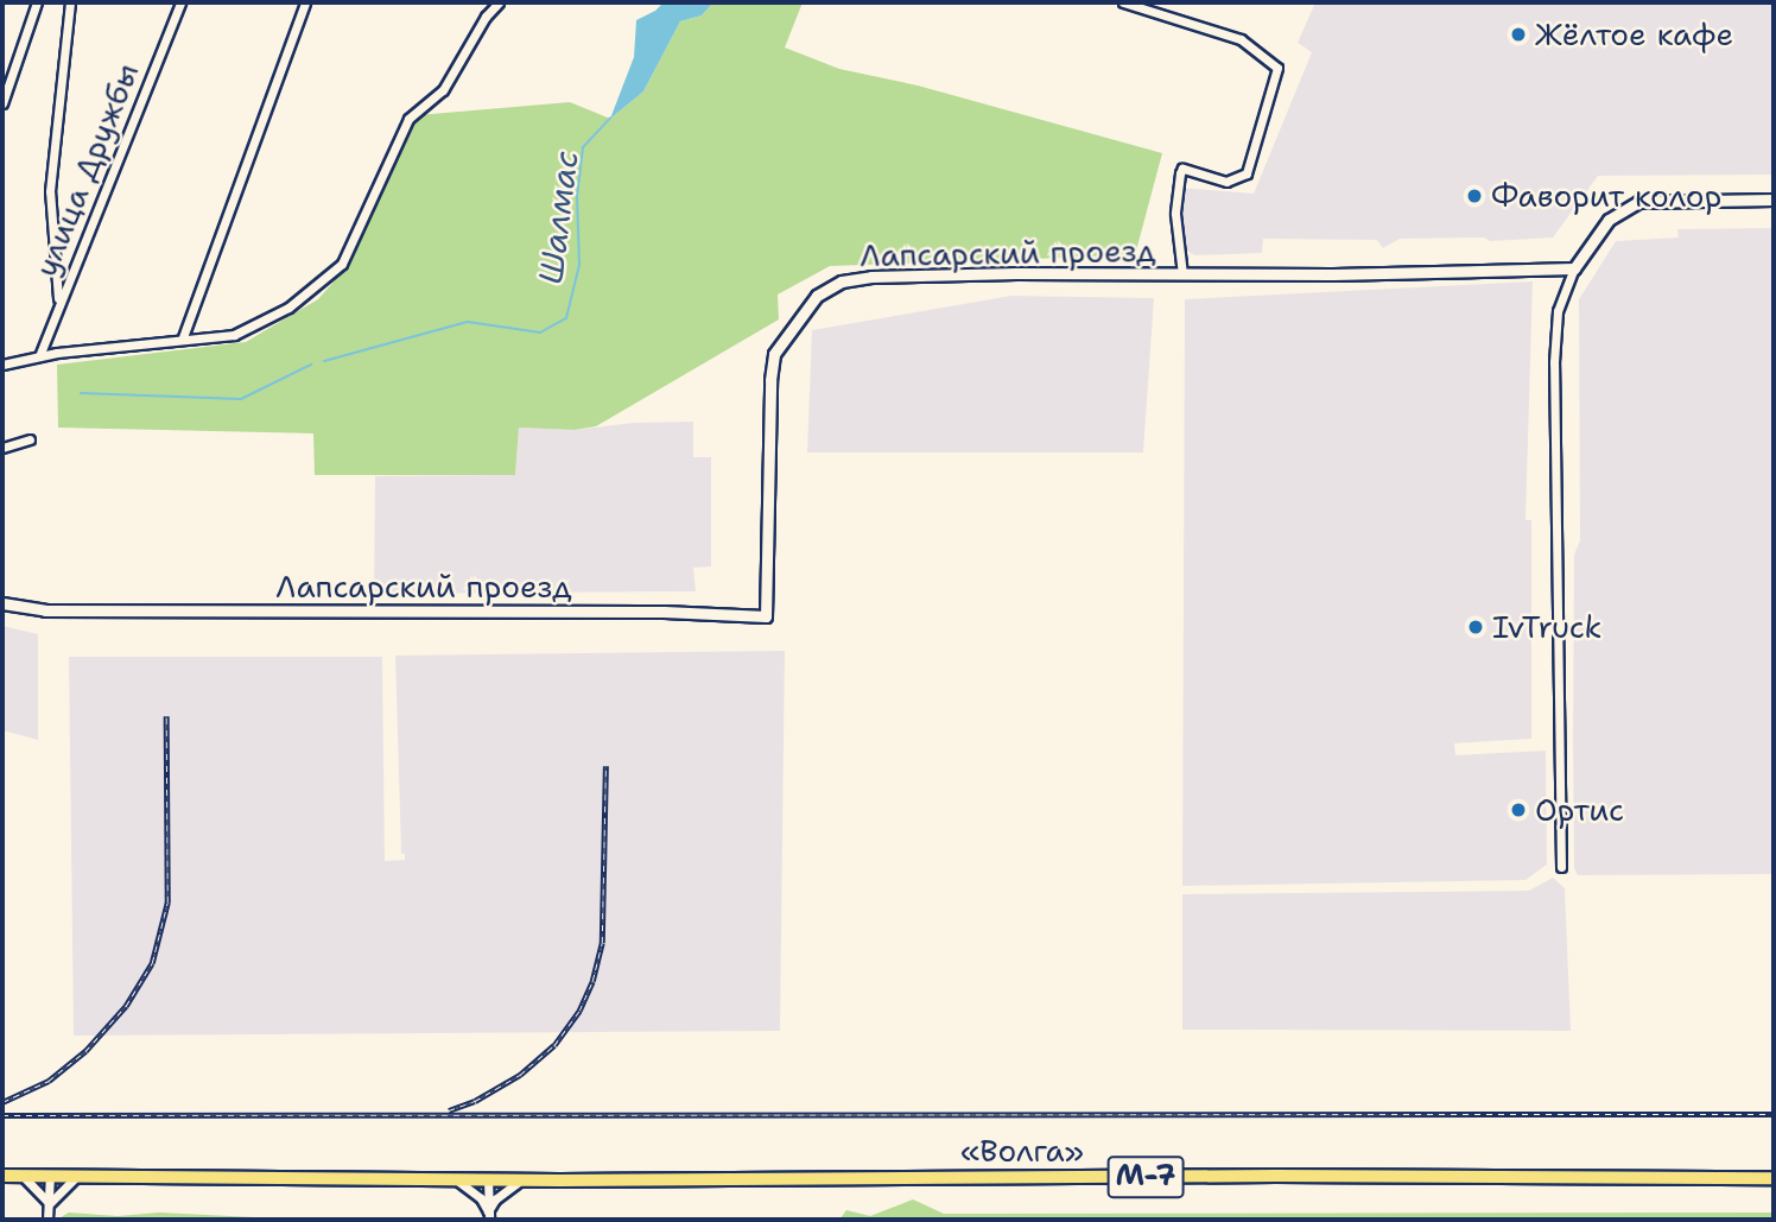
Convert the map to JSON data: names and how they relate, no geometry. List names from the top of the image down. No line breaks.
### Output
{"streets":{"highway":["«Волга»","М-7"],"street":["улица Дружбы","Лапсарский проезд"]},"water":["Шалмас"],"places":["Жёлтое кафе","Фаворит колор","IvTruck","Ортис"]}
